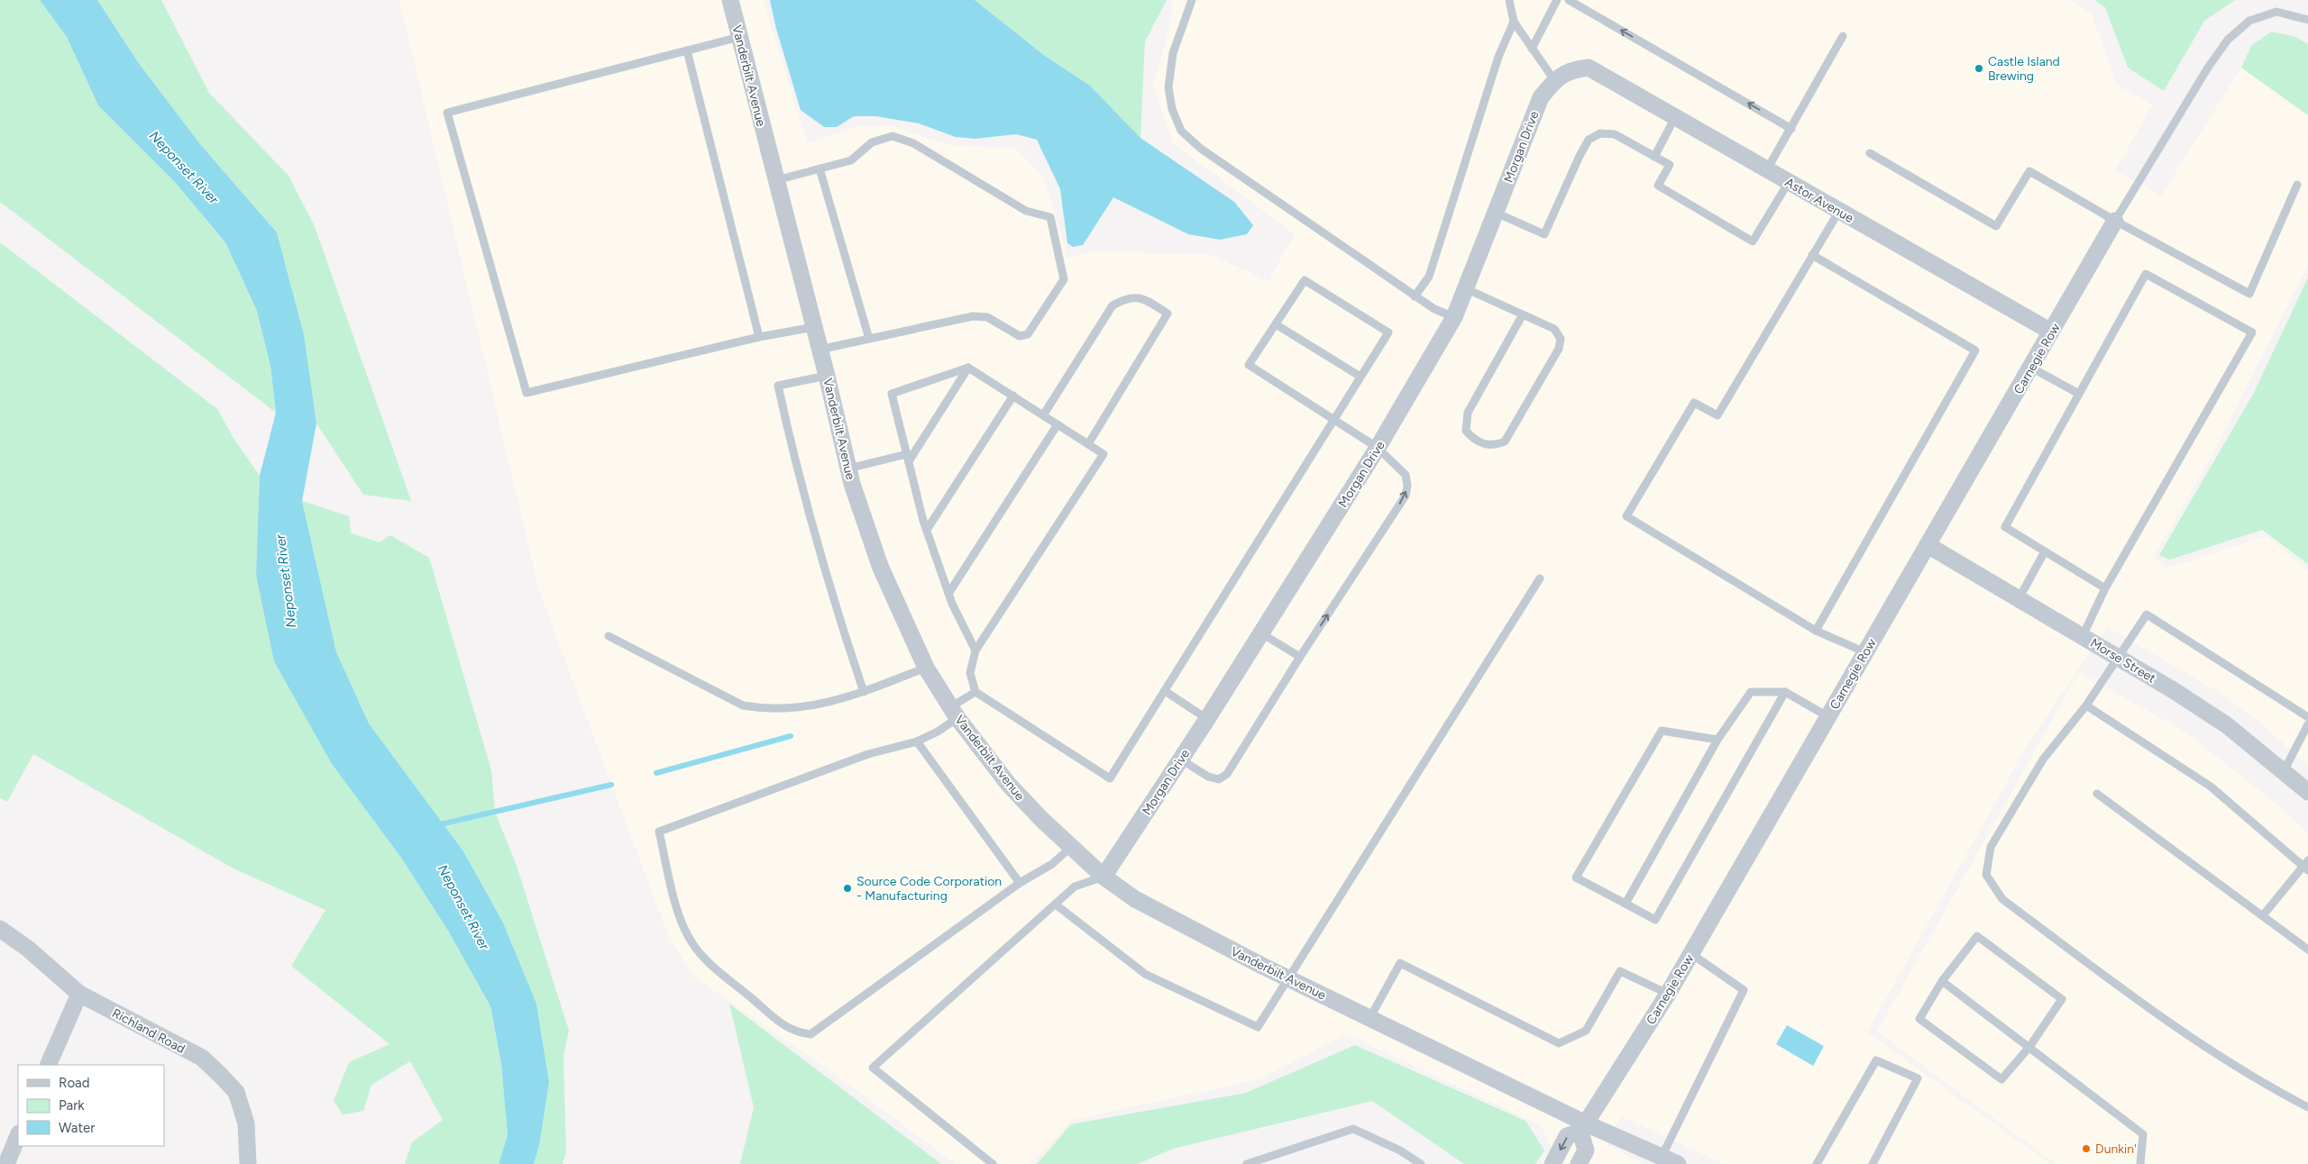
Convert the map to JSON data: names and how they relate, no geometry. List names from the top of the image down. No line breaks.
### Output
{"streets":{"street":["Vanderbilt Avenue","Morgan Drive","Astor Avenue","Carnegie Row","Morse Street","Richland Road"]},"crossings":[["Vanderbilt Avenue","Morgan Drive"],["Vanderbilt Avenue","Carnegie Row"],["Morgan Drive","Astor Avenue"],["Astor Avenue","Carnegie Row"],["Carnegie Row","Morse Street"]],"water":["Neponset River"],"places":["Castle Island Brewing","Source Code Corporation - Manufacturing","Dunkin'"],"legend":["Road","Park","Water"]}
